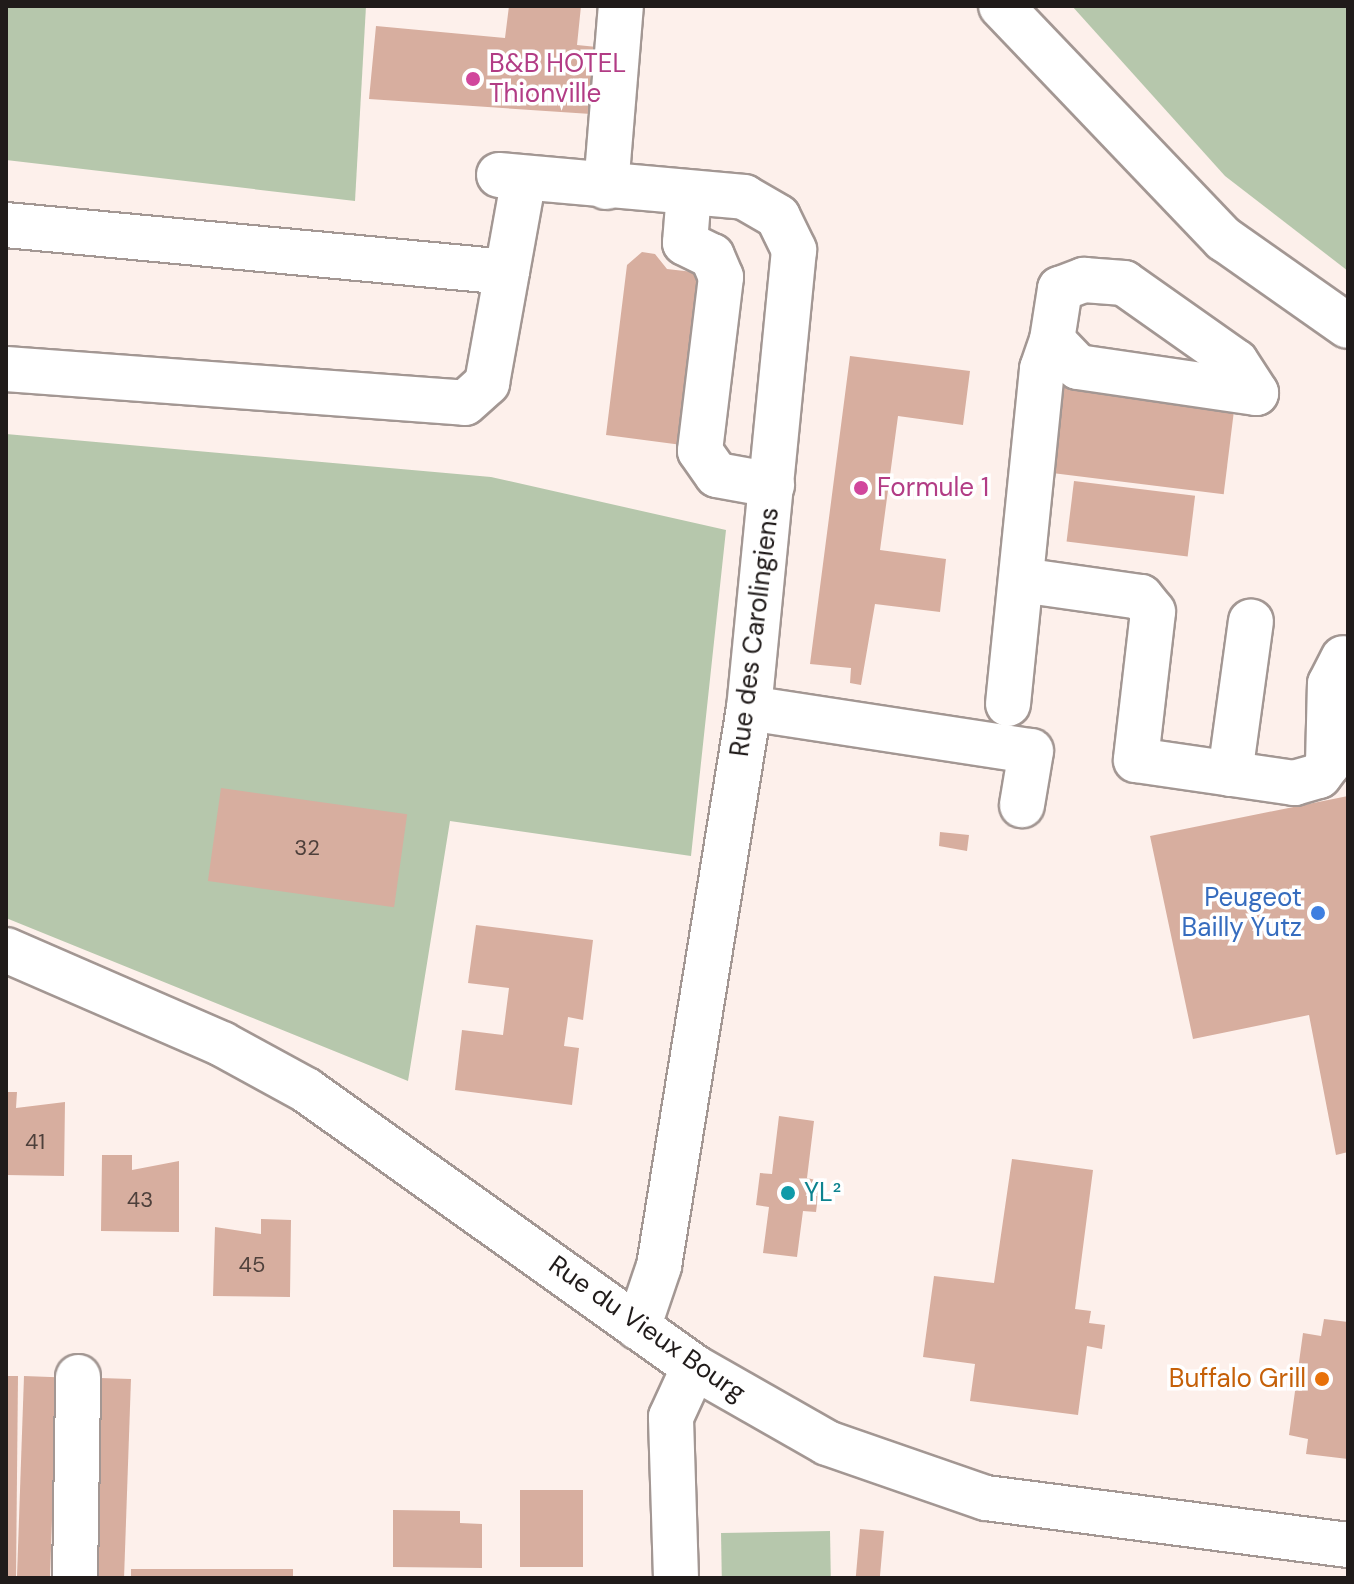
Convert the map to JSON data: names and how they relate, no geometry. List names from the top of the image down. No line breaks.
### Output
{"streets":{"main road":["Rue des Carolingiens","Rue du Vieux Bourg"]},"crossings":[["Rue des Carolingiens","Rue du Vieux Bourg"]],"places":["B&B HOTEL Thionville","Formule 1","Peugeot Bailly Yutz","YL²","Buffalo Grill"],"house_numbers":["32","41","43","45"]}
